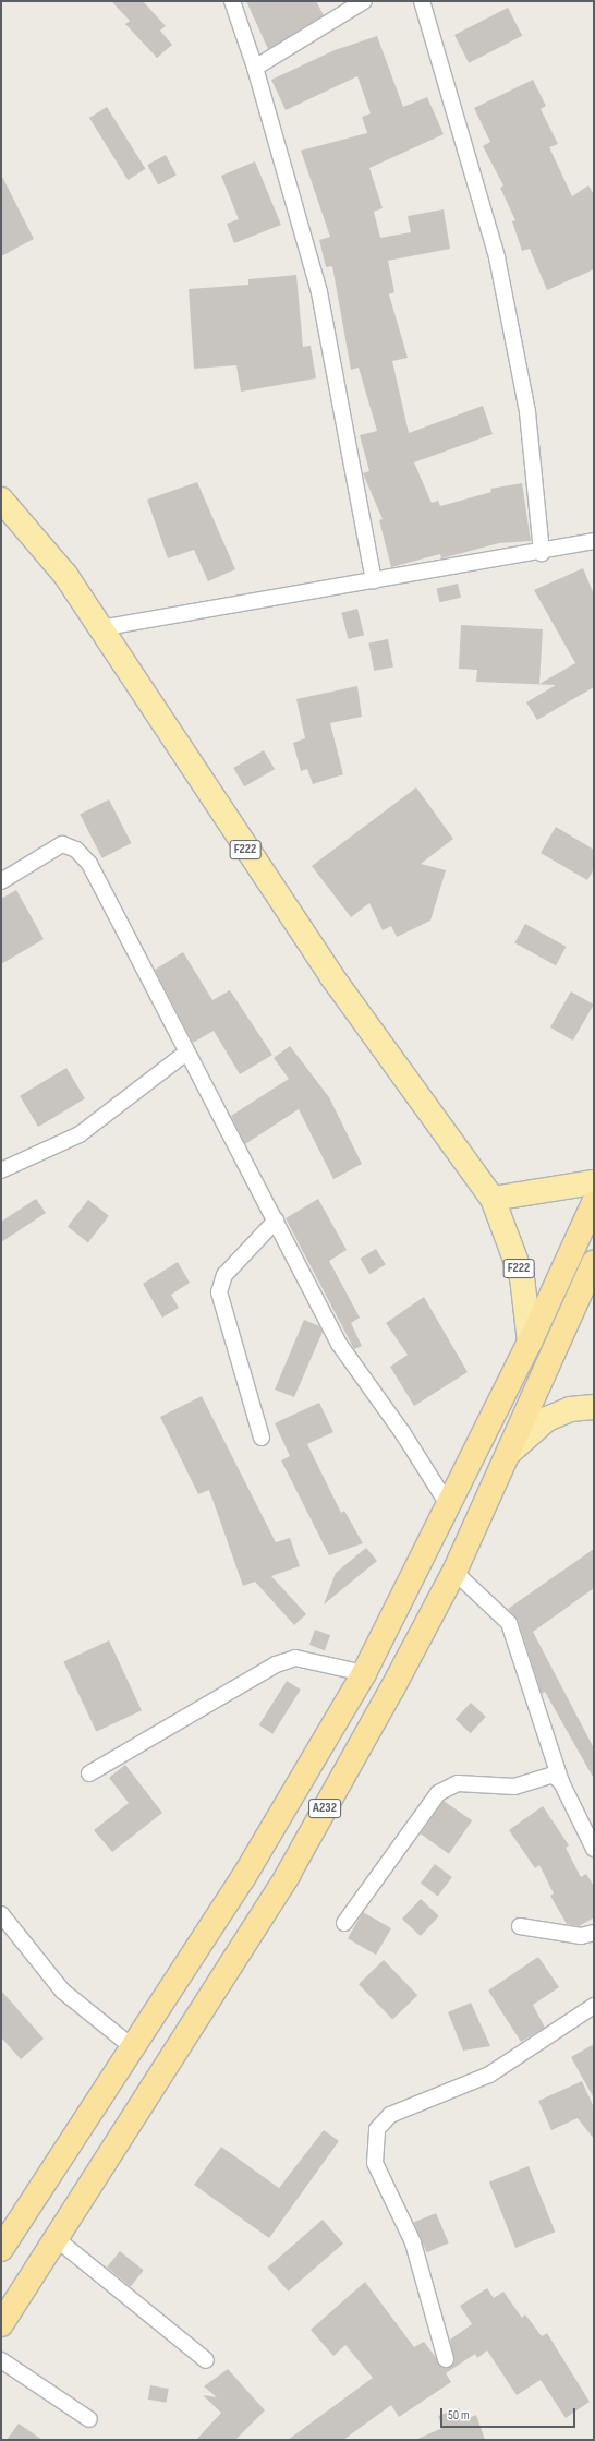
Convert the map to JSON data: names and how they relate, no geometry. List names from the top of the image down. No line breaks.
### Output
{"streets":{"highway":["A232"],"main road":["F222"]},"crossings":[["F222","A232"]],"scale_bar":"50 m"}
